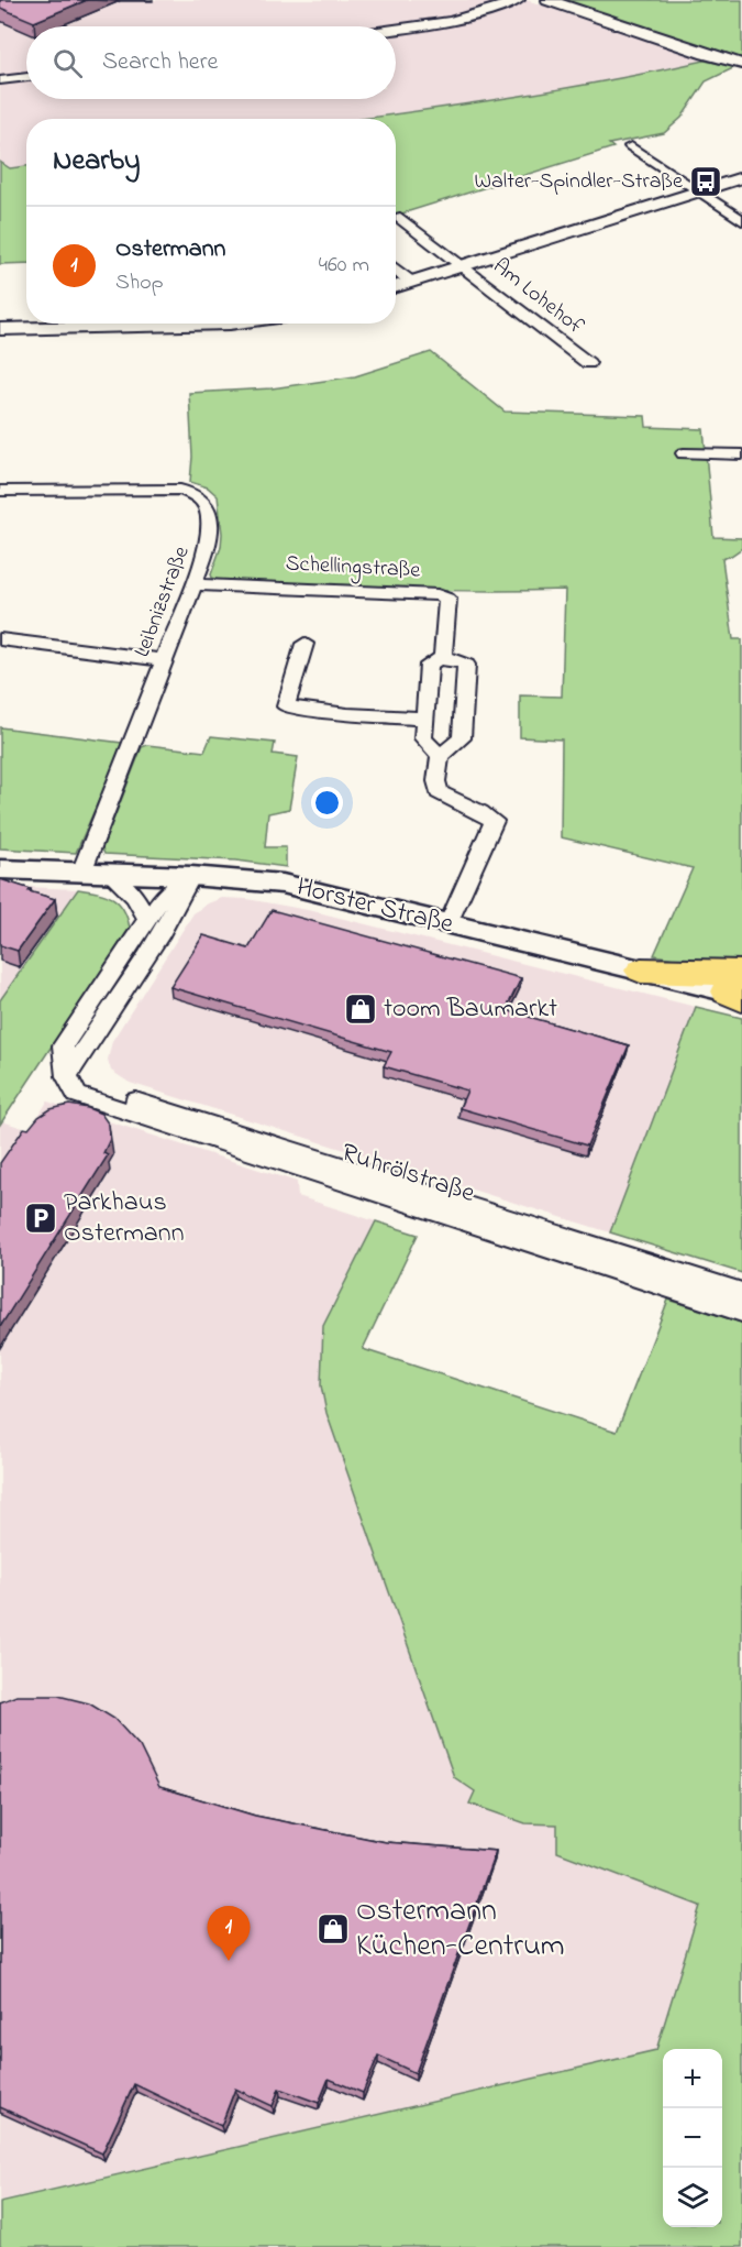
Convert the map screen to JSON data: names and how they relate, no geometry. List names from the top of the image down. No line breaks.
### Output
{"streets":{"main road":["Horster Straße"],"street":["Am Lohehof","Schellingstraße","Leibnizstraße","Ruhrölstraße"]},"crossings":[["Schellingstraße","Leibnizstraße"],["Leibnizstraße","Horster Straße"]],"places":{"bus stop":["Walter-Spindler-Straße"],"shop":["toom Baumarkt","Ostermann Küchen-Centrum"],"parking":["Parkhaus Ostermann"]},"page":{"search":"Search here","heading":"Nearby","list":[{"mark":"1","name":"Ostermann","note":"Shop","value":"460 m"}],"pins":"1","map_buttons":["+","−"]}}
